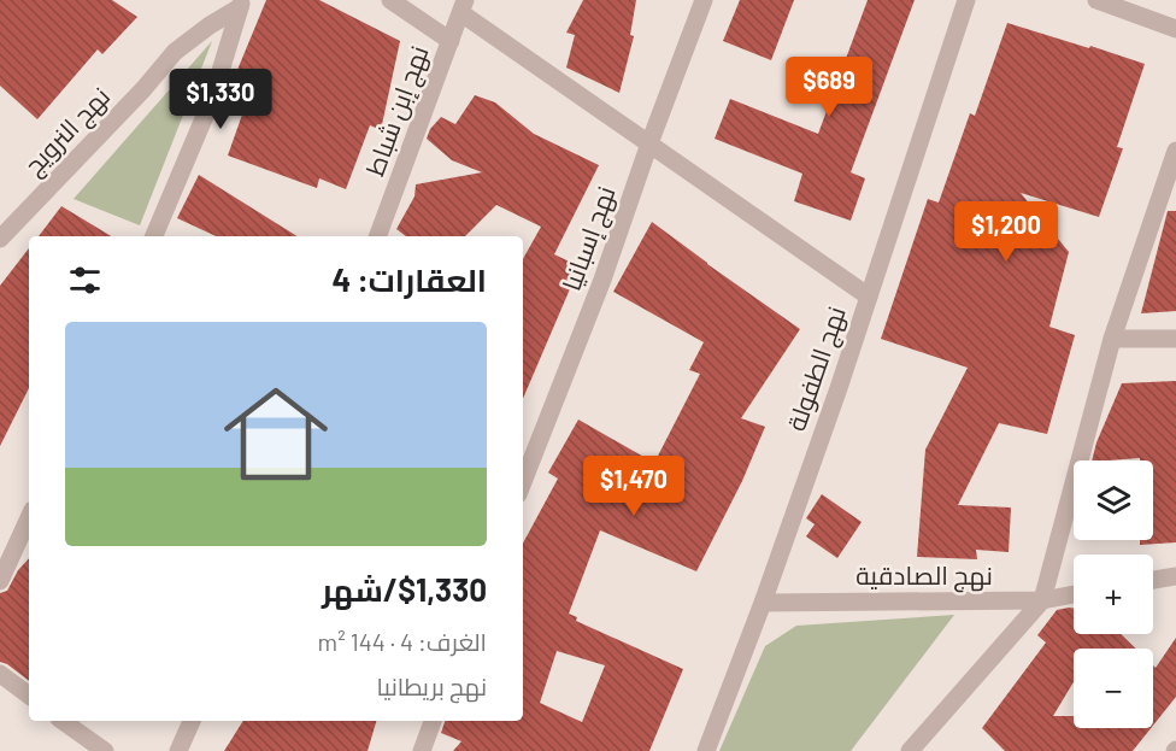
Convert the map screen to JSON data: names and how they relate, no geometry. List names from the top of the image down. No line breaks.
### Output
{"streets":{"street":["نهج إبن شباط","نهج النرويج","نهج إسبانيا","نهج الطفولة","نهج الصادقية"]},"crossings":[["نهج الطفولة","نهج الصادقية"]],"page":{"price":["$689","$1,330","$1,200","$1,470"],"heading":"العقارات: 4","list":[{"name":"$1,330/شهر","note":"الغرف: 4 · 144 m² · نهج بريطانيا"}],"map_buttons":["+","−"]}}
